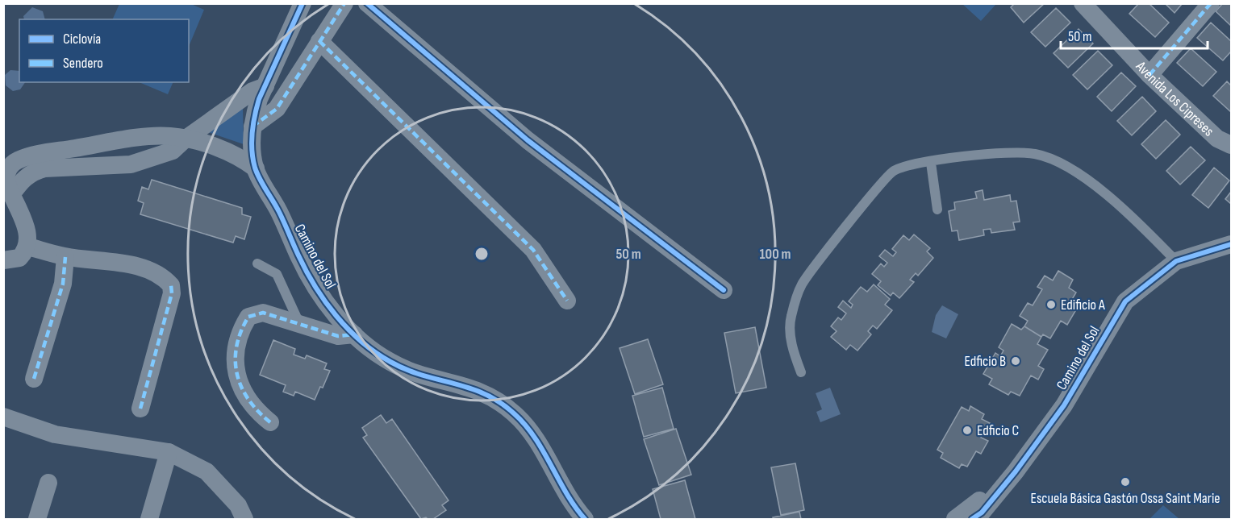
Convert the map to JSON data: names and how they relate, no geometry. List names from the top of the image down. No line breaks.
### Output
{"streets":{"street":["Avenida Los Cipreses","Camino del Sol"]},"places":["Edificio A","Edficio B","Edficio C","Escuela Básica Gastón Ossa Saint Marie"],"legend":["Ciclovía","Sendero"],"scale_bar":"50 m","rings":["50 m","100 m"]}
